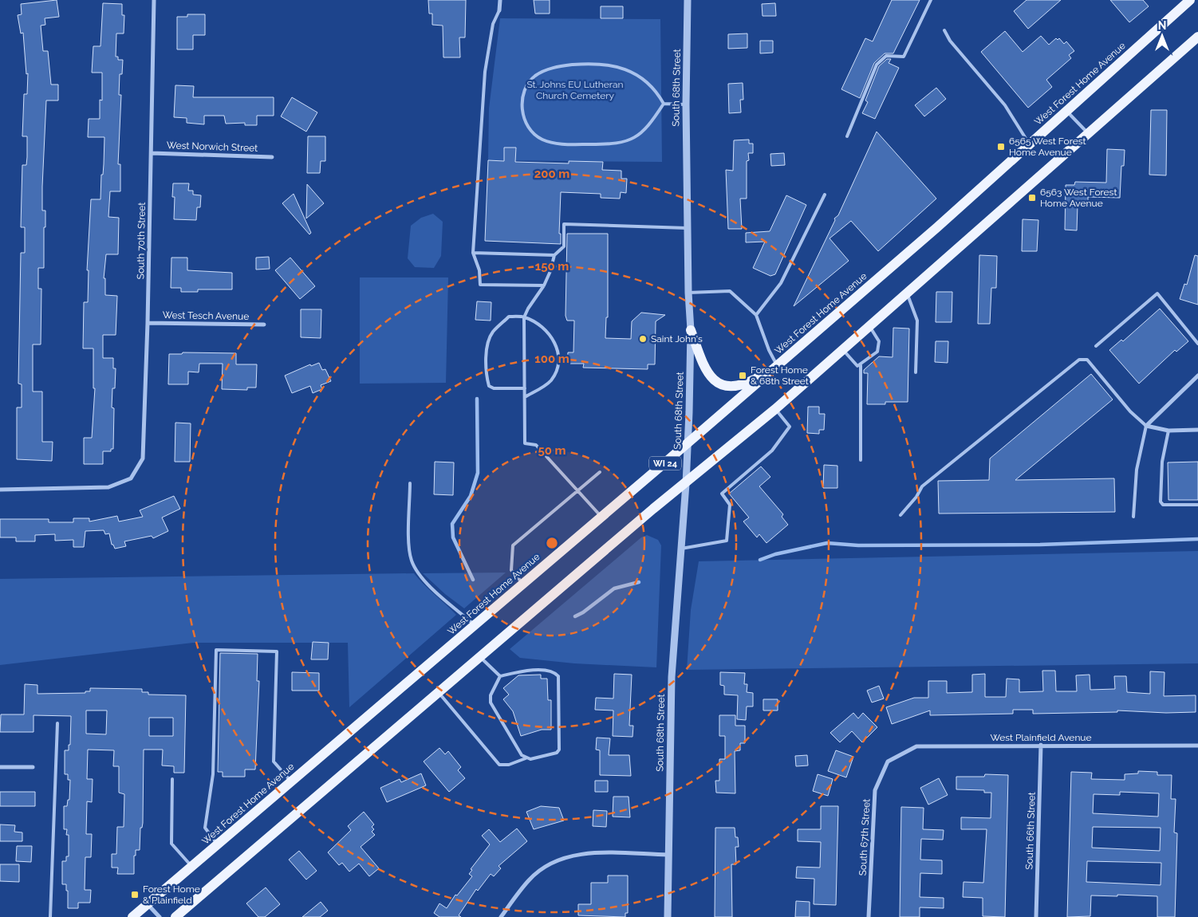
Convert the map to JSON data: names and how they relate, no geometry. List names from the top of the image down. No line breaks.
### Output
{"streets":{"main road":["West Forest Home Avenue","WI 24"],"street":["South 68th Street","West Norwich Street","South 70th Street","West Tesch Avenue","West Plainfield Avenue","South 66th Street","South 67th Street"]},"crossings":[["West Forest Home Avenue","South 68th Street"],["South 68th Street","WI 24"],["West Norwich Street","South 70th Street"],["South 70th Street","West Tesch Avenue"],["West Plainfield Avenue","South 66th Street"],["West Plainfield Avenue","South 67th Street"]],"parks":["St. Johns EU Lutheran Church Cemetery"],"places":{"transit":["6565 West Forest Home Avenue","6563 West Forest Home Avenue","Forest Home & 68th Street","Forest Home & Plainfield"],"other":["Saint John's"]},"north":"top","rings":["200 m","150 m","100 m","50 m"]}
